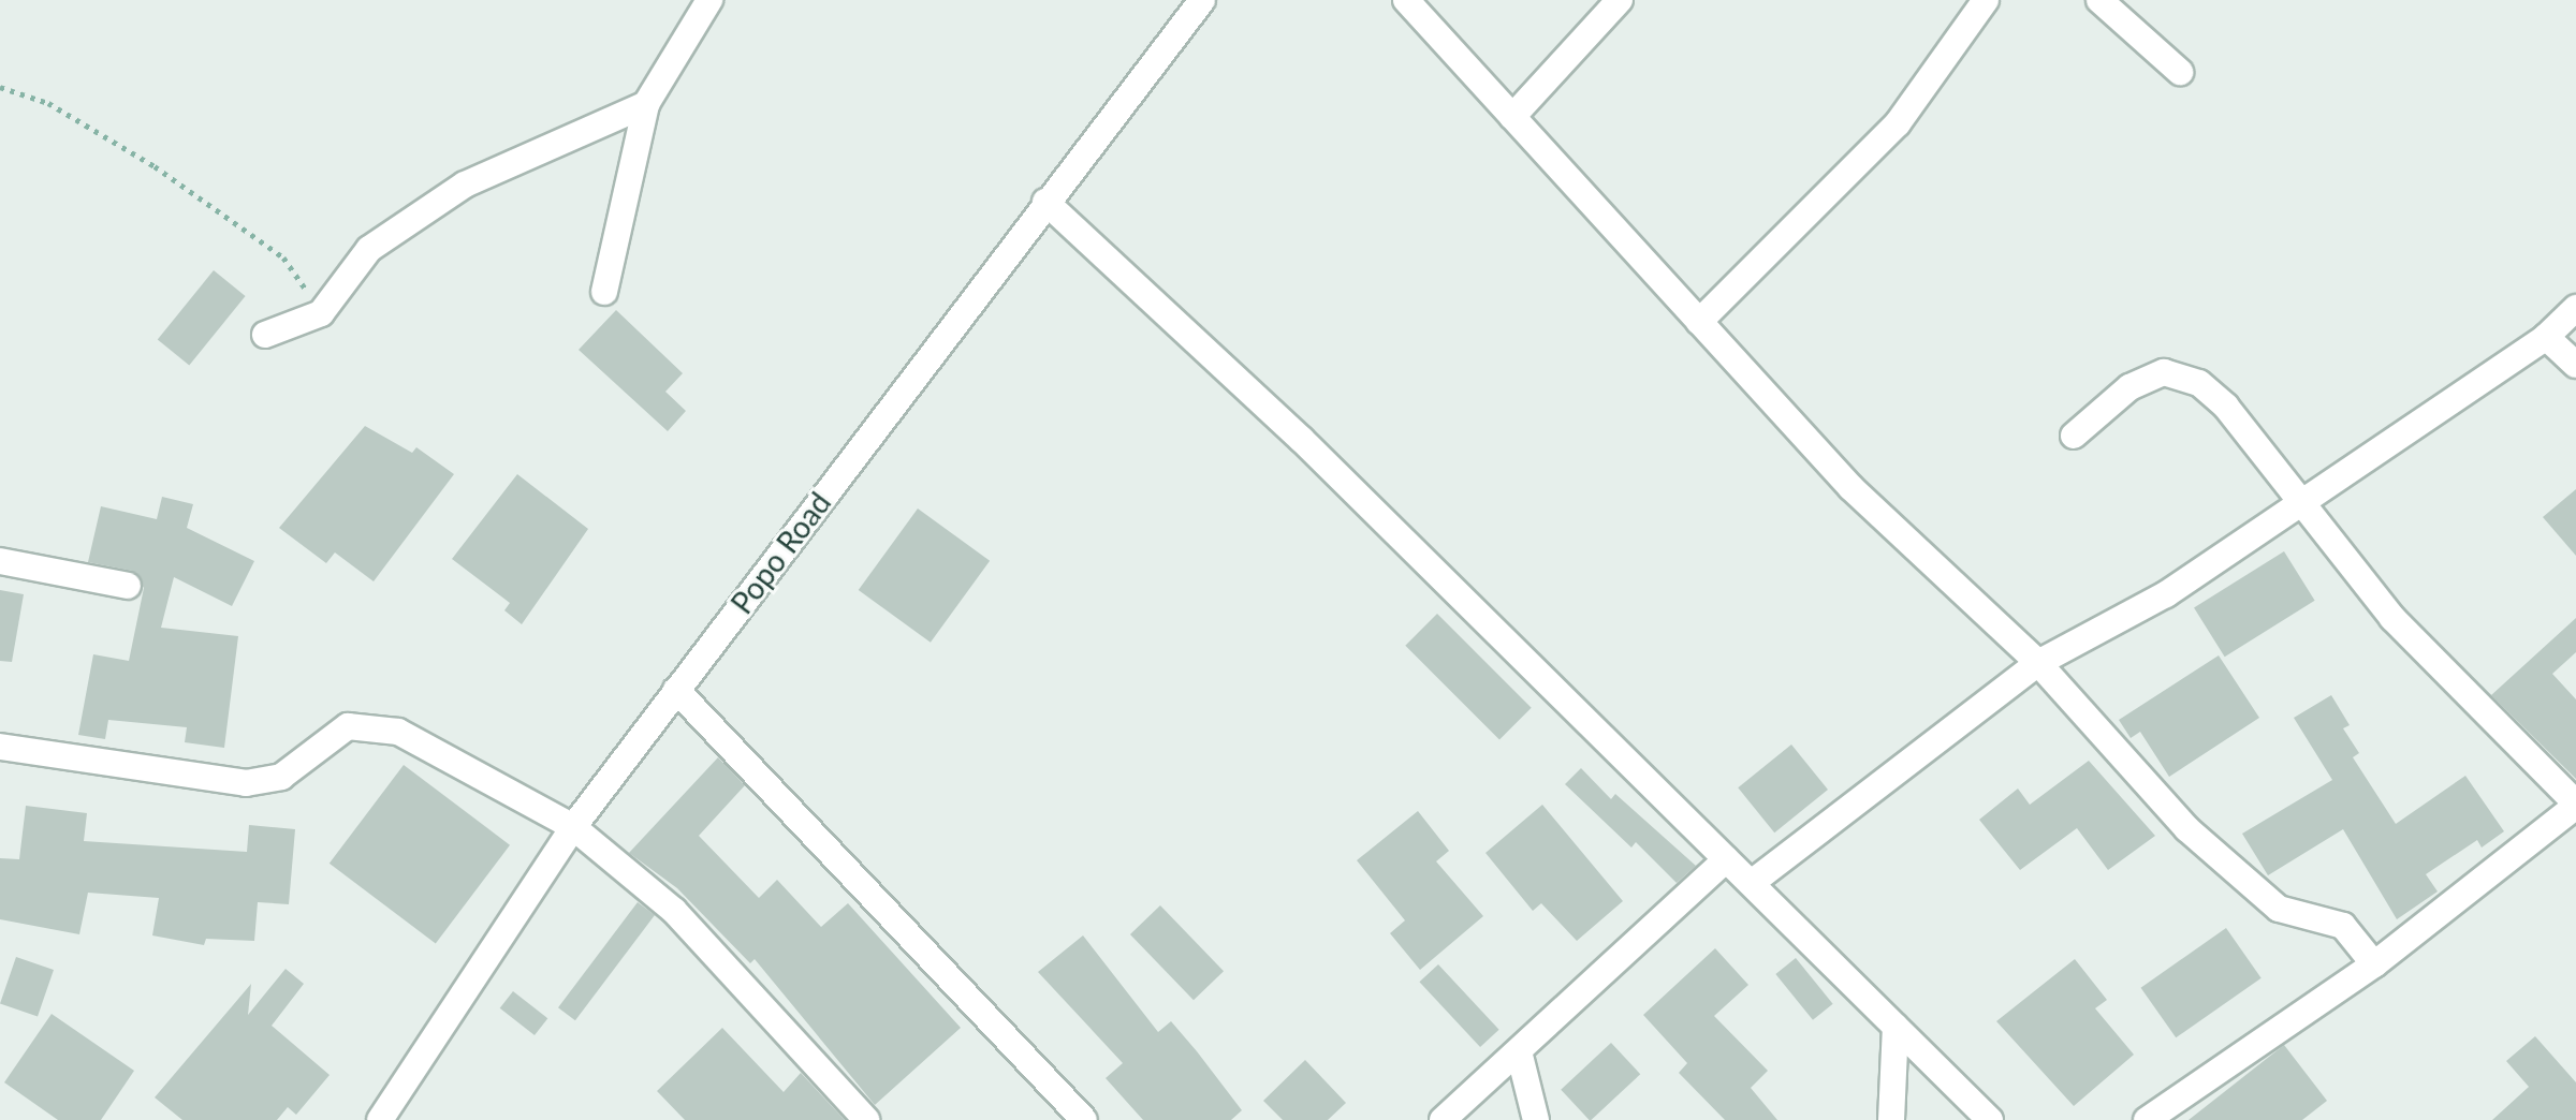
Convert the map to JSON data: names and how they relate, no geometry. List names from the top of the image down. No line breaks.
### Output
{"streets":{"street":["Popo Road"]}}
